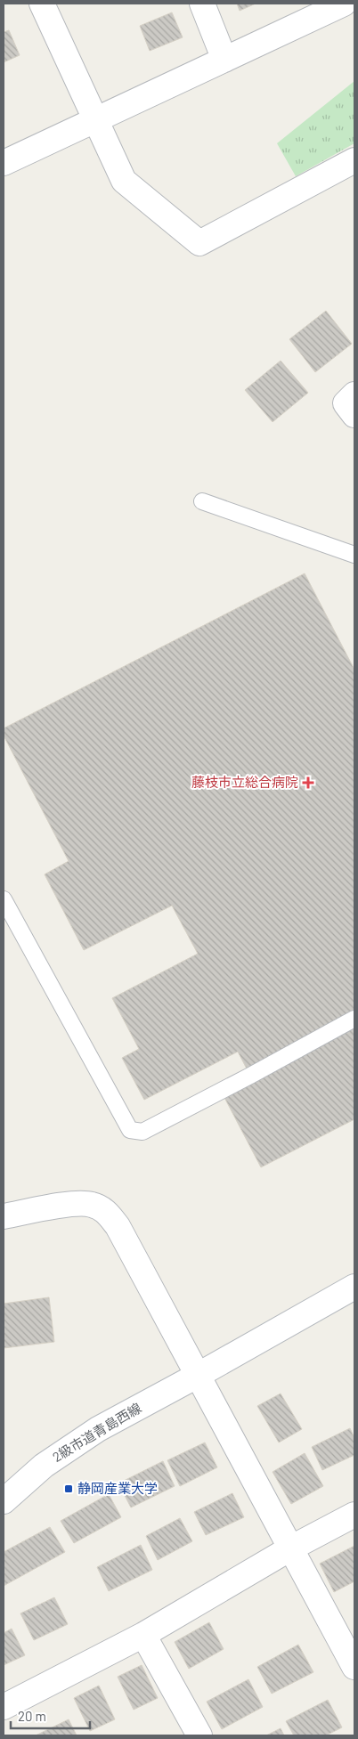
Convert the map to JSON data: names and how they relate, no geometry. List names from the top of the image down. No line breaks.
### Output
{"streets":{"street":["2級市道青島西線"]},"places":{"health":["藤枝市立総合病院"],"transit":["静岡産業大学"]},"scale_bar":"20 m"}
